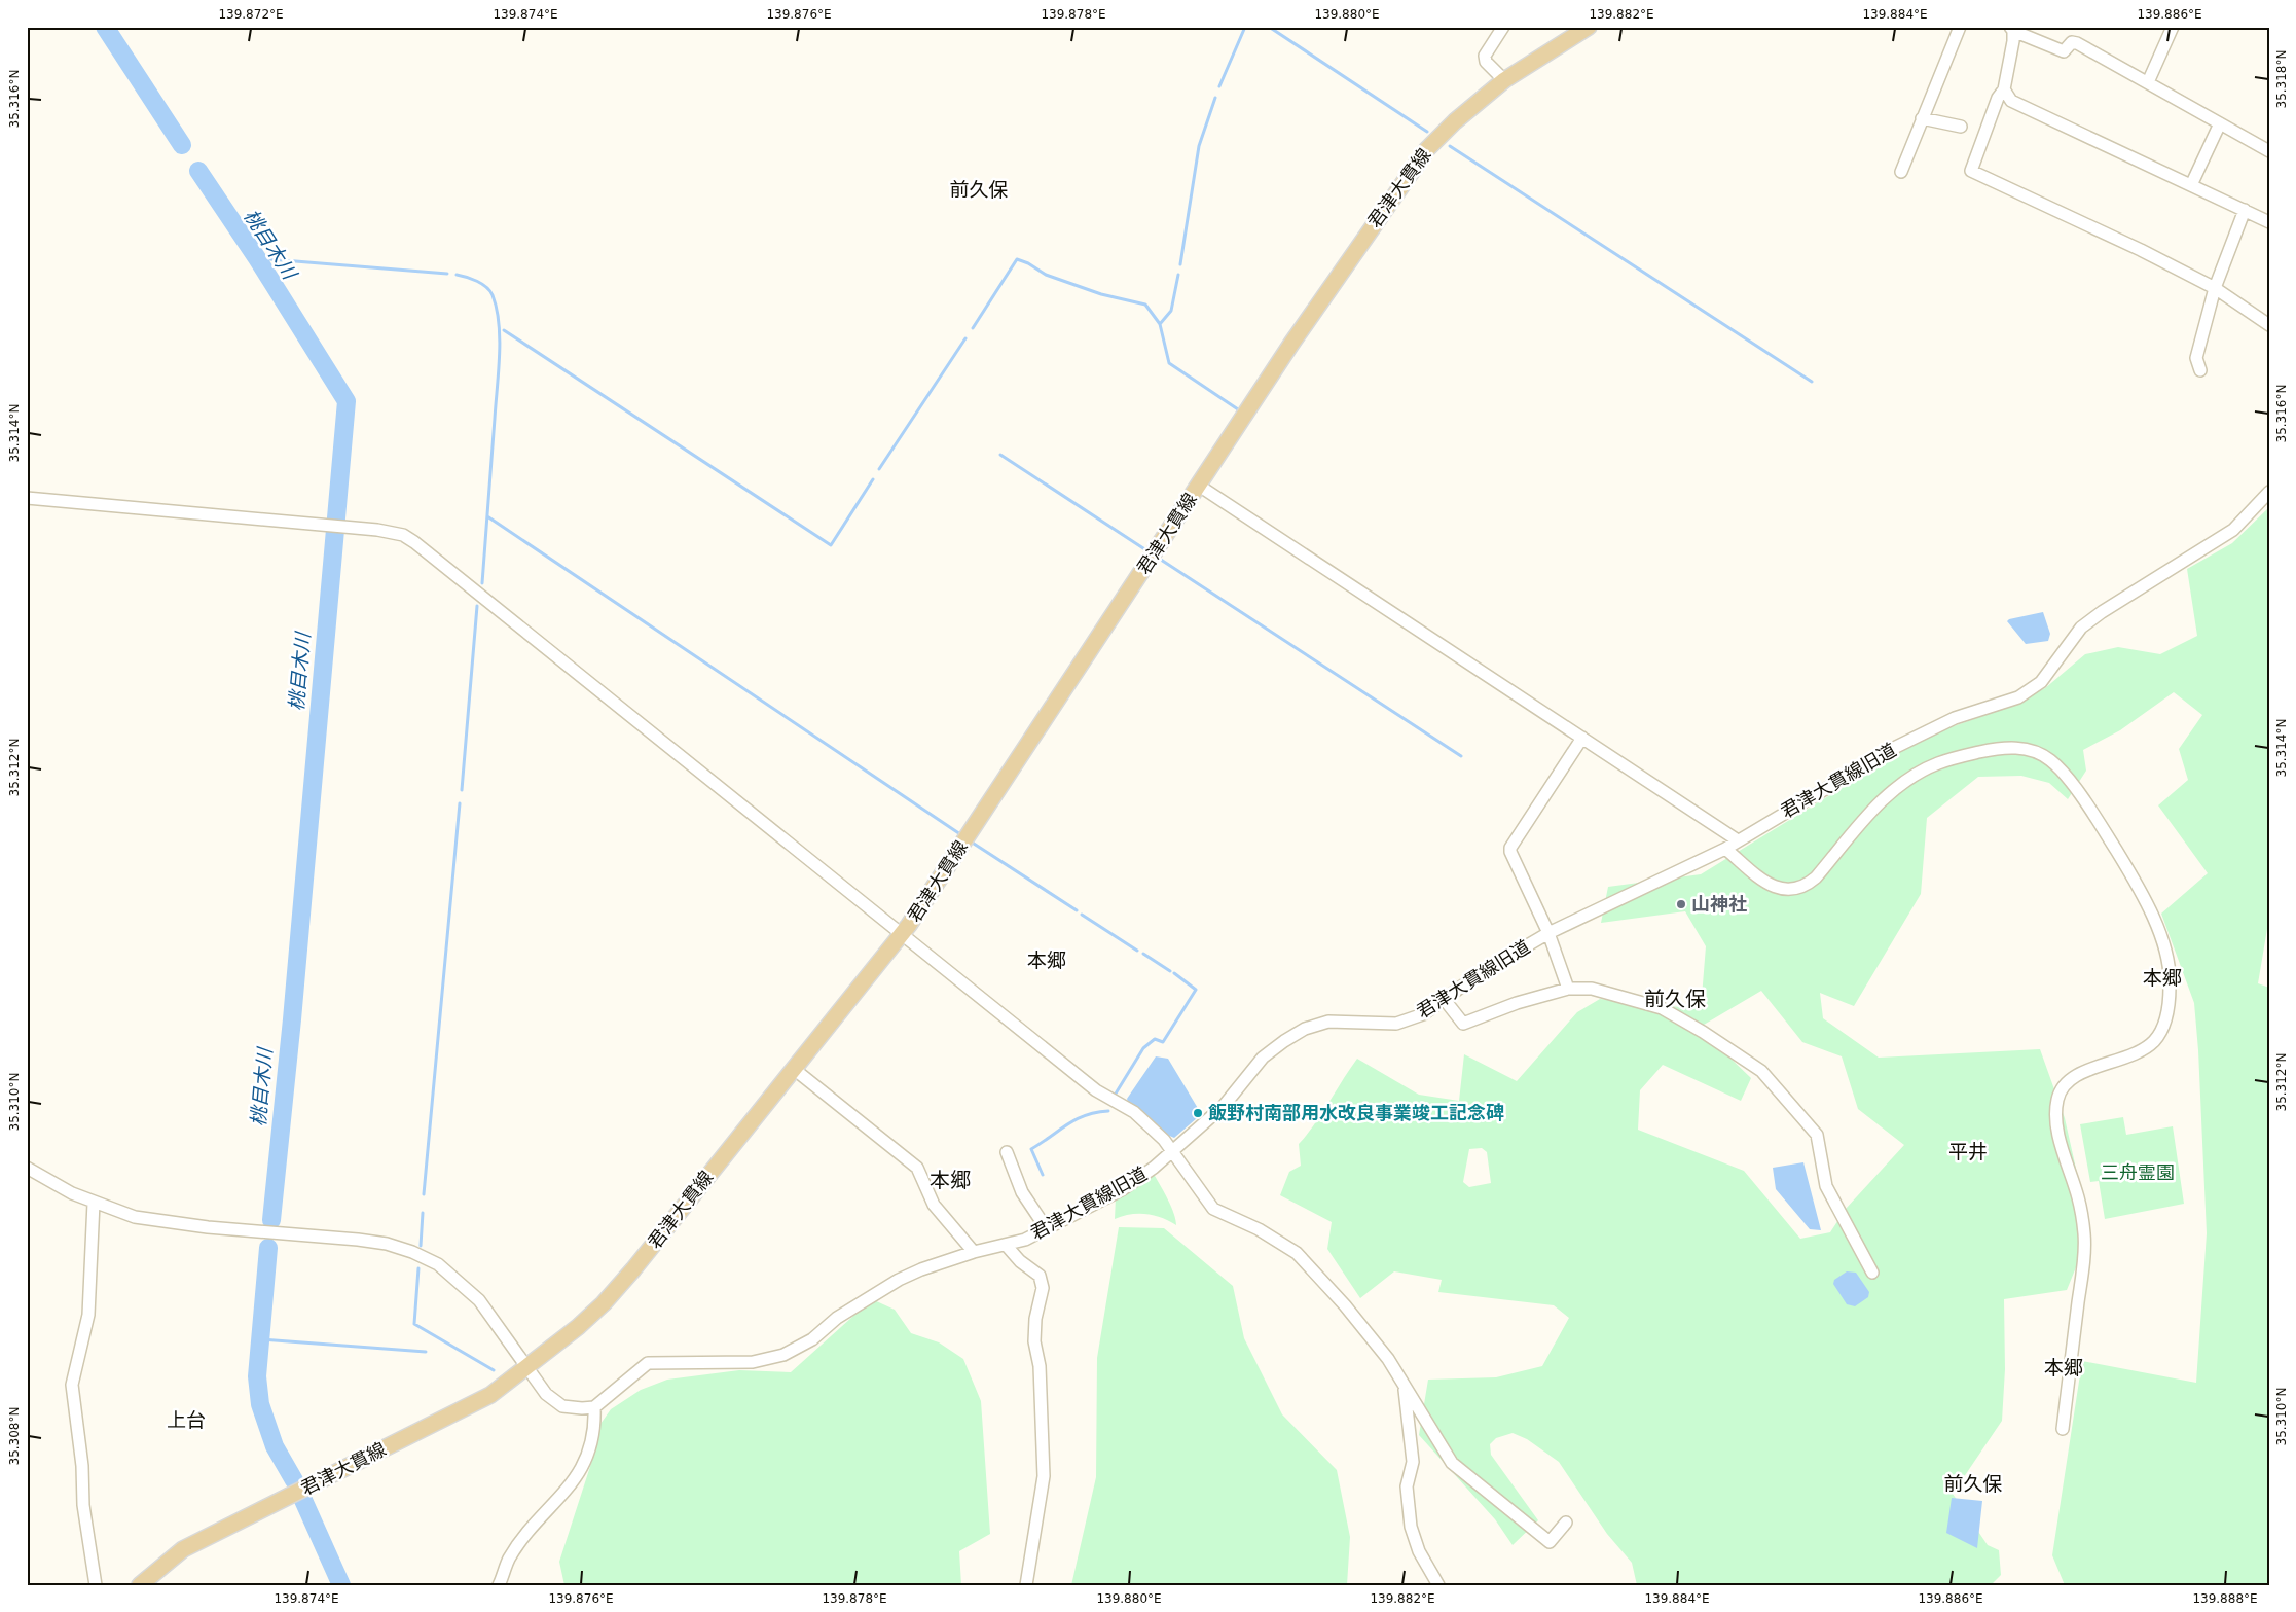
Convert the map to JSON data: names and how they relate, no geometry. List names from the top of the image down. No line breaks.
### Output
{"streets":{"main road":["君津大貫線"],"street":["君津大貫線旧道"]},"districts":["前久保","本郷","本郷","前久保","平井","本郷","本郷","上台","前久保"],"water":["桃目木川"],"parks":["三舟霊園"],"places":["山神社","飯野村南部用水改良事業竣工記念碑"],"coordinates":["139.872°E","139.874°E","139.876°E","139.878°E","139.880°E","139.882°E","139.884°E","139.886°E","35.318°N","35.316°N","35.314°N","35.312°N","35.310°N","35.308°N","139.888°E"]}
